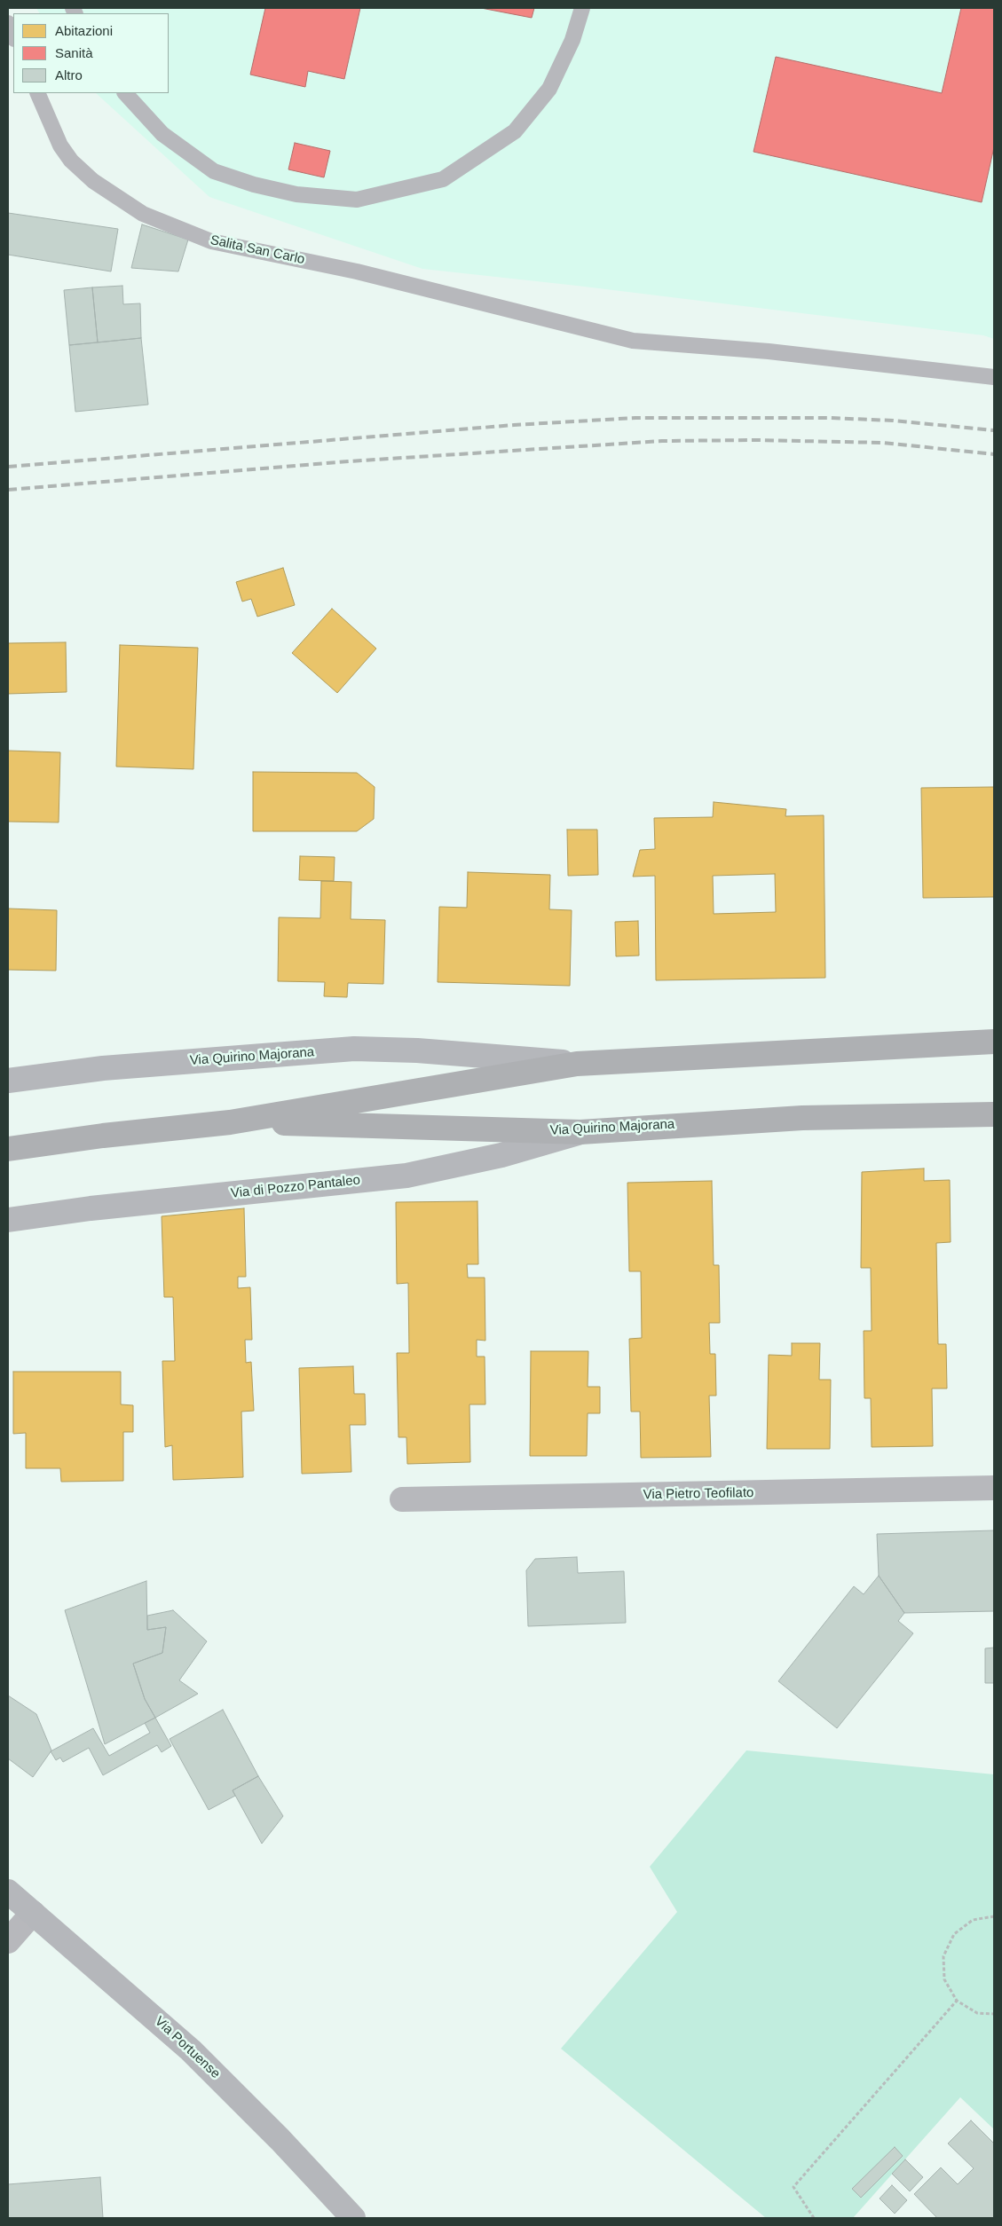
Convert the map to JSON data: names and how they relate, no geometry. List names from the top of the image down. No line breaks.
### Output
{"streets":{"main road":["Via Quirino Majorana"],"street":["Via di Pozzo Pantaleo","Via Pietro Teofilato","Via Portuense"],"lane":["Salita San Carlo"]},"crossings":[["Via Quirino Majorana","Via di Pozzo Pantaleo"]],"legend":["Abitazioni","Sanità","Altro"]}
